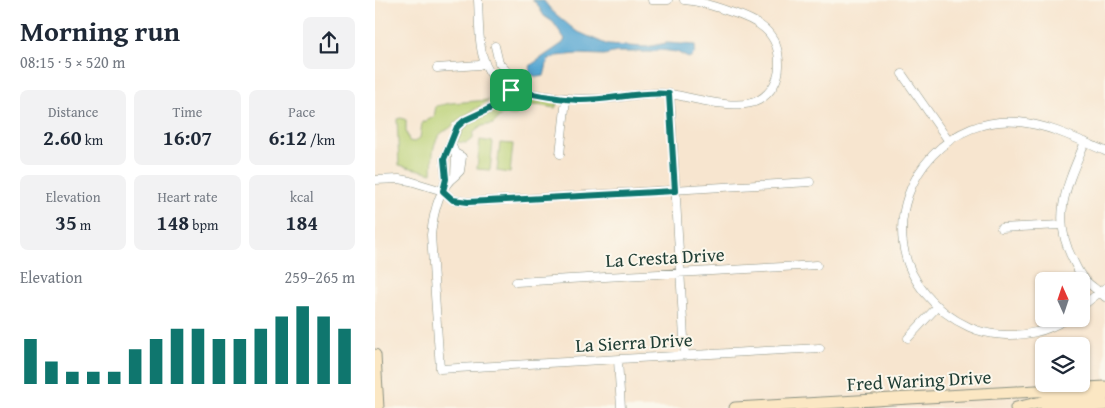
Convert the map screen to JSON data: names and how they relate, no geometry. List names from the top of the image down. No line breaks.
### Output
{"streets":{"main road":["Fred Waring Drive"],"street":["La Cresta Drive","La Sierra Drive"]},"north":"top","page":{"heading":["Morning run","08:15 · 5 × 520 m"],"stats":[["Distance","2.60 km"],["Time","16:07"],["Pace","6:12 /km"],["Elevation","35 m"],["Heart rate","148 bpm"],["kcal","184"]],"chart":["Elevation","259–265 m"]}}
